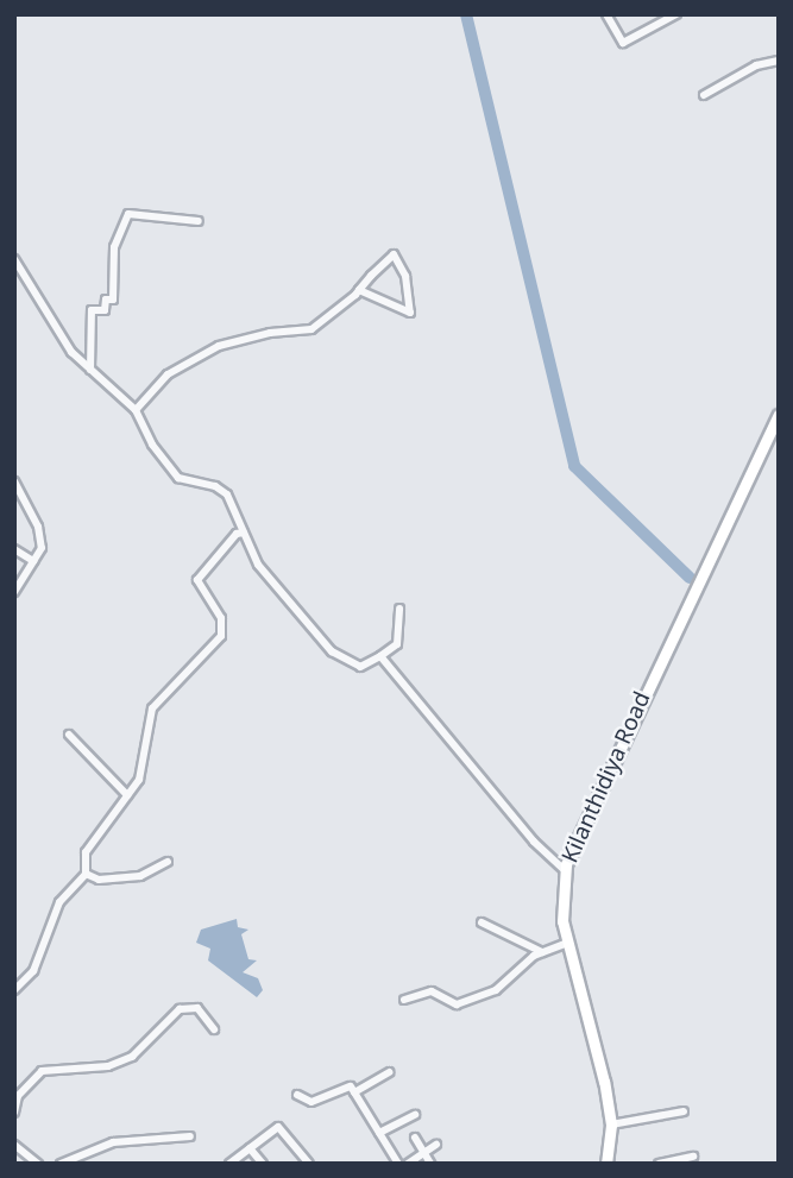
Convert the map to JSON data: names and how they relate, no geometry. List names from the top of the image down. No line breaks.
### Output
{"streets":{"street":["Kilanthidiya Road"]}}
